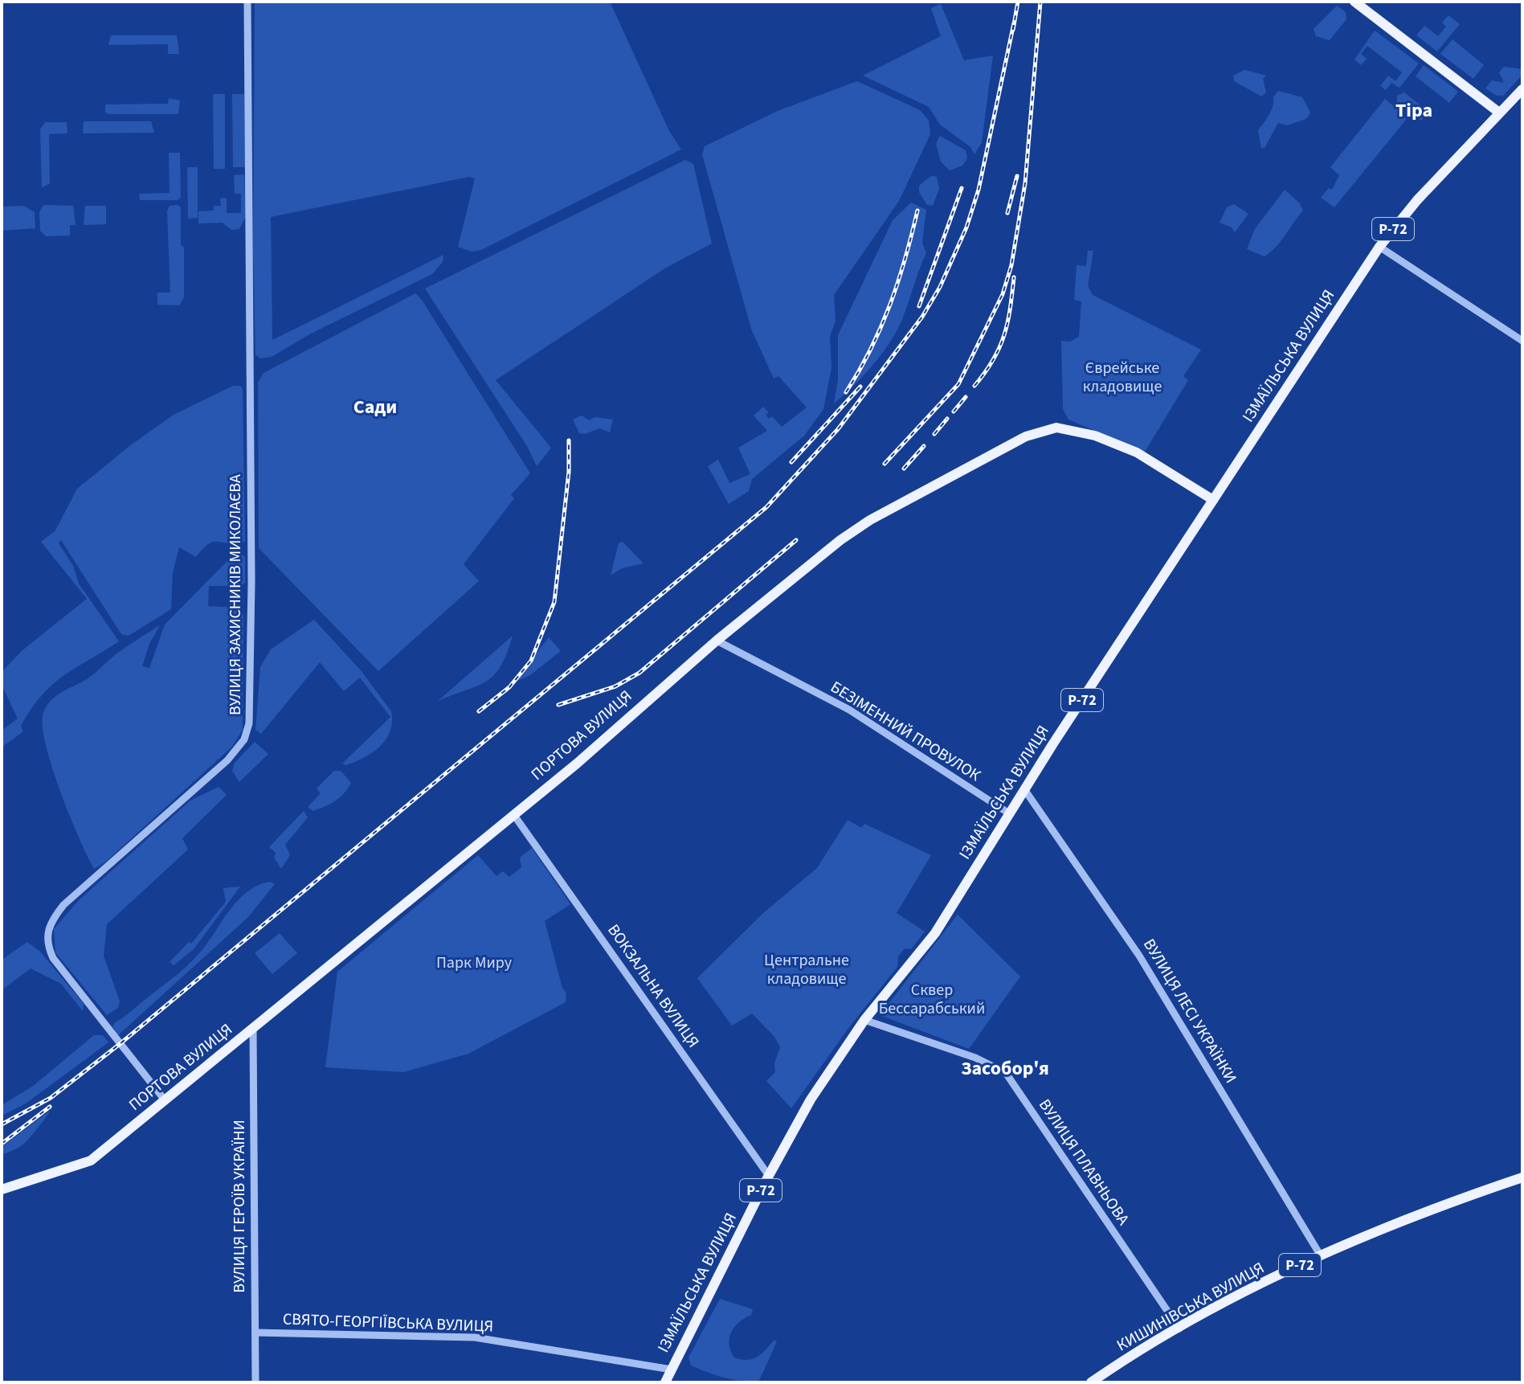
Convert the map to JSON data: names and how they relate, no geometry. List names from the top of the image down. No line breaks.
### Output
{"streets":{"main road":["Р-72","ІЗМАЇЛЬСЬКА ВУЛИЦЯ","ПОРТОВА ВУЛИЦЯ","КИШИНІВСЬКА ВУЛИЦЯ"],"street":["ВУЛИЦЯ ЗАХИСНИКІВ МИКОЛАЄВА","БЕЗІМЕННИЙ ПРОВУЛОК","ВОКЗАЛЬНА ВУЛИЦЯ","ВУЛИЦЯ ЛЕСІ УКРАЇНКИ","ВУЛИЦЯ ПЛАВНЬОВА","ВУЛИЦЯ ГЕРОЇВ УКРАЇНИ","СВЯТО-ГЕОРГІЇВСЬКА ВУЛИЦЯ"]},"crossings":[["ІЗМАЇЛЬСЬКА ВУЛИЦЯ","БЕЗІМЕННИЙ ПРОВУЛОК"],["ІЗМАЇЛЬСЬКА ВУЛИЦЯ","ПОРТОВА ВУЛИЦЯ"],["ІЗМАЇЛЬСЬКА ВУЛИЦЯ","ВОКЗАЛЬНА ВУЛИЦЯ"],["ІЗМАЇЛЬСЬКА ВУЛИЦЯ","ВУЛИЦЯ ЛЕСІ УКРАЇНКИ"],["ІЗМАЇЛЬСЬКА ВУЛИЦЯ","ВУЛИЦЯ ПЛАВНЬОВА"],["ІЗМАЇЛЬСЬКА ВУЛИЦЯ","СВЯТО-ГЕОРГІЇВСЬКА ВУЛИЦЯ"],["ВУЛИЦЯ ЗАХИСНИКІВ МИКОЛАЄВА","ПОРТОВА ВУЛИЦЯ"],["БЕЗІМЕННИЙ ПРОВУЛОК","ПОРТОВА ВУЛИЦЯ"],["ПОРТОВА ВУЛИЦЯ","ВОКЗАЛЬНА ВУЛИЦЯ"],["ПОРТОВА ВУЛИЦЯ","ВУЛИЦЯ ГЕРОЇВ УКРАЇНИ"],["ВУЛИЦЯ ЛЕСІ УКРАЇНКИ","КИШИНІВСЬКА ВУЛИЦЯ"],["ВУЛИЦЯ ПЛАВНЬОВА","КИШИНІВСЬКА ВУЛИЦЯ"],["ВУЛИЦЯ ГЕРОЇВ УКРАЇНИ","СВЯТО-ГЕОРГІЇВСЬКА ВУЛИЦЯ"]],"districts":["Тіра","Сади","Засобор'я"],"parks":["Єврейське кладовище","Центральне кладовище","Парк Миру","Сквер Бессарабський"]}
